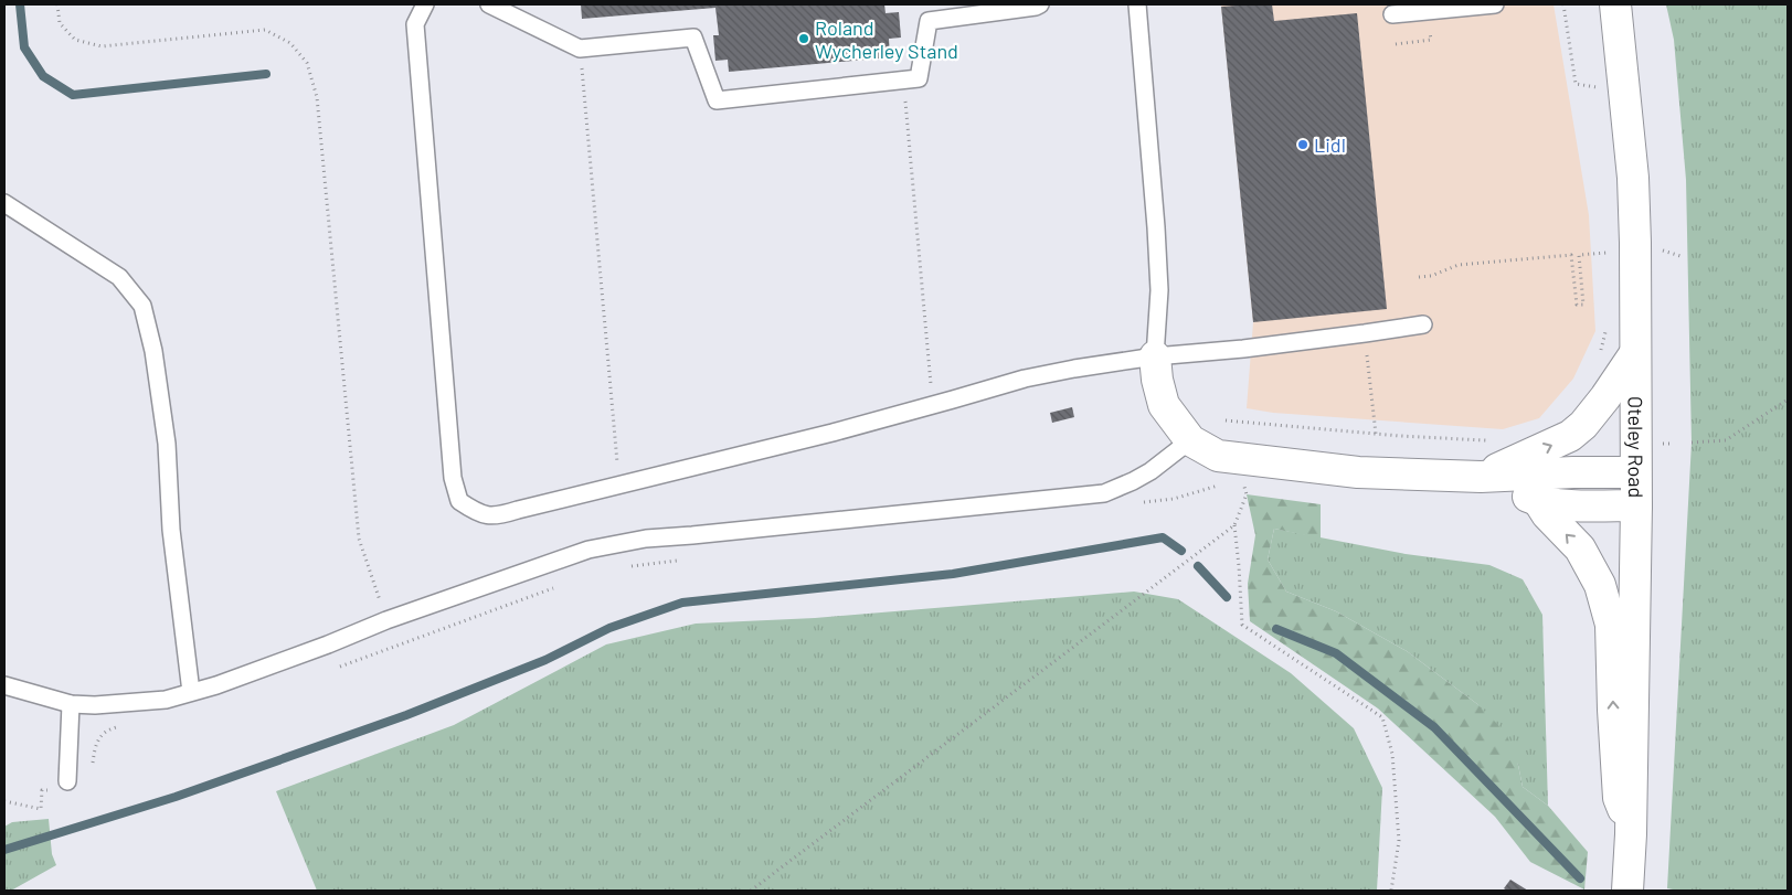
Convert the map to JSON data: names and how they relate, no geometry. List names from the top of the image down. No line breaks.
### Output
{"streets":{"street":["Oteley Road"]},"places":["Roland Wycherley Stand","Lidl"]}
